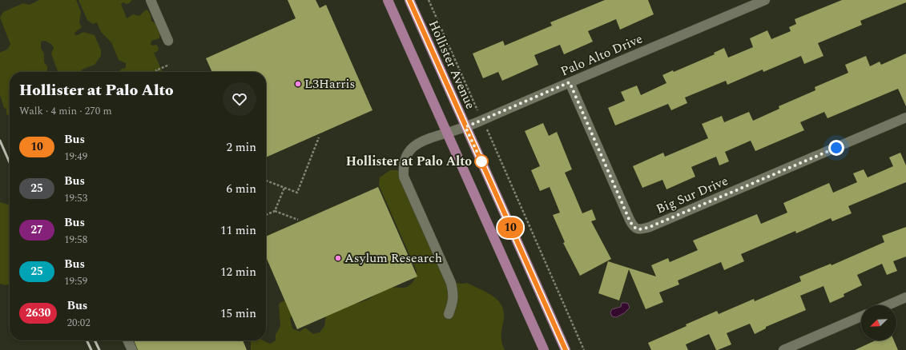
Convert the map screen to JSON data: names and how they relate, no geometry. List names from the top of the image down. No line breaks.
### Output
{"streets":{"main road":["Hollister Avenue"],"street":["Palo Alto Drive","Big Sur Drive"]},"crossings":[["Palo Alto Drive","Hollister Avenue"],["Palo Alto Drive","Big Sur Drive"]],"places":["L3Harris","Hollister at Palo Alto","Asylum Research"],"lines":["bus line 10"],"north":"bottom left","page":{"on_map":"10","heading":["Hollister at Palo Alto","Walk · 4 min · 270 m"],"list":[{"mark":"10","name":"Bus","note":"19:49","value":"2 min"},{"mark":"25","name":"Bus","note":"19:53","value":"6 min"},{"mark":"27","name":"Bus","note":"19:58","value":"11 min"},{"mark":"25","name":"Bus","note":"19:59","value":"12 min"},{"mark":"2630","name":"Bus","note":"20:02","value":"15 min"}]}}
